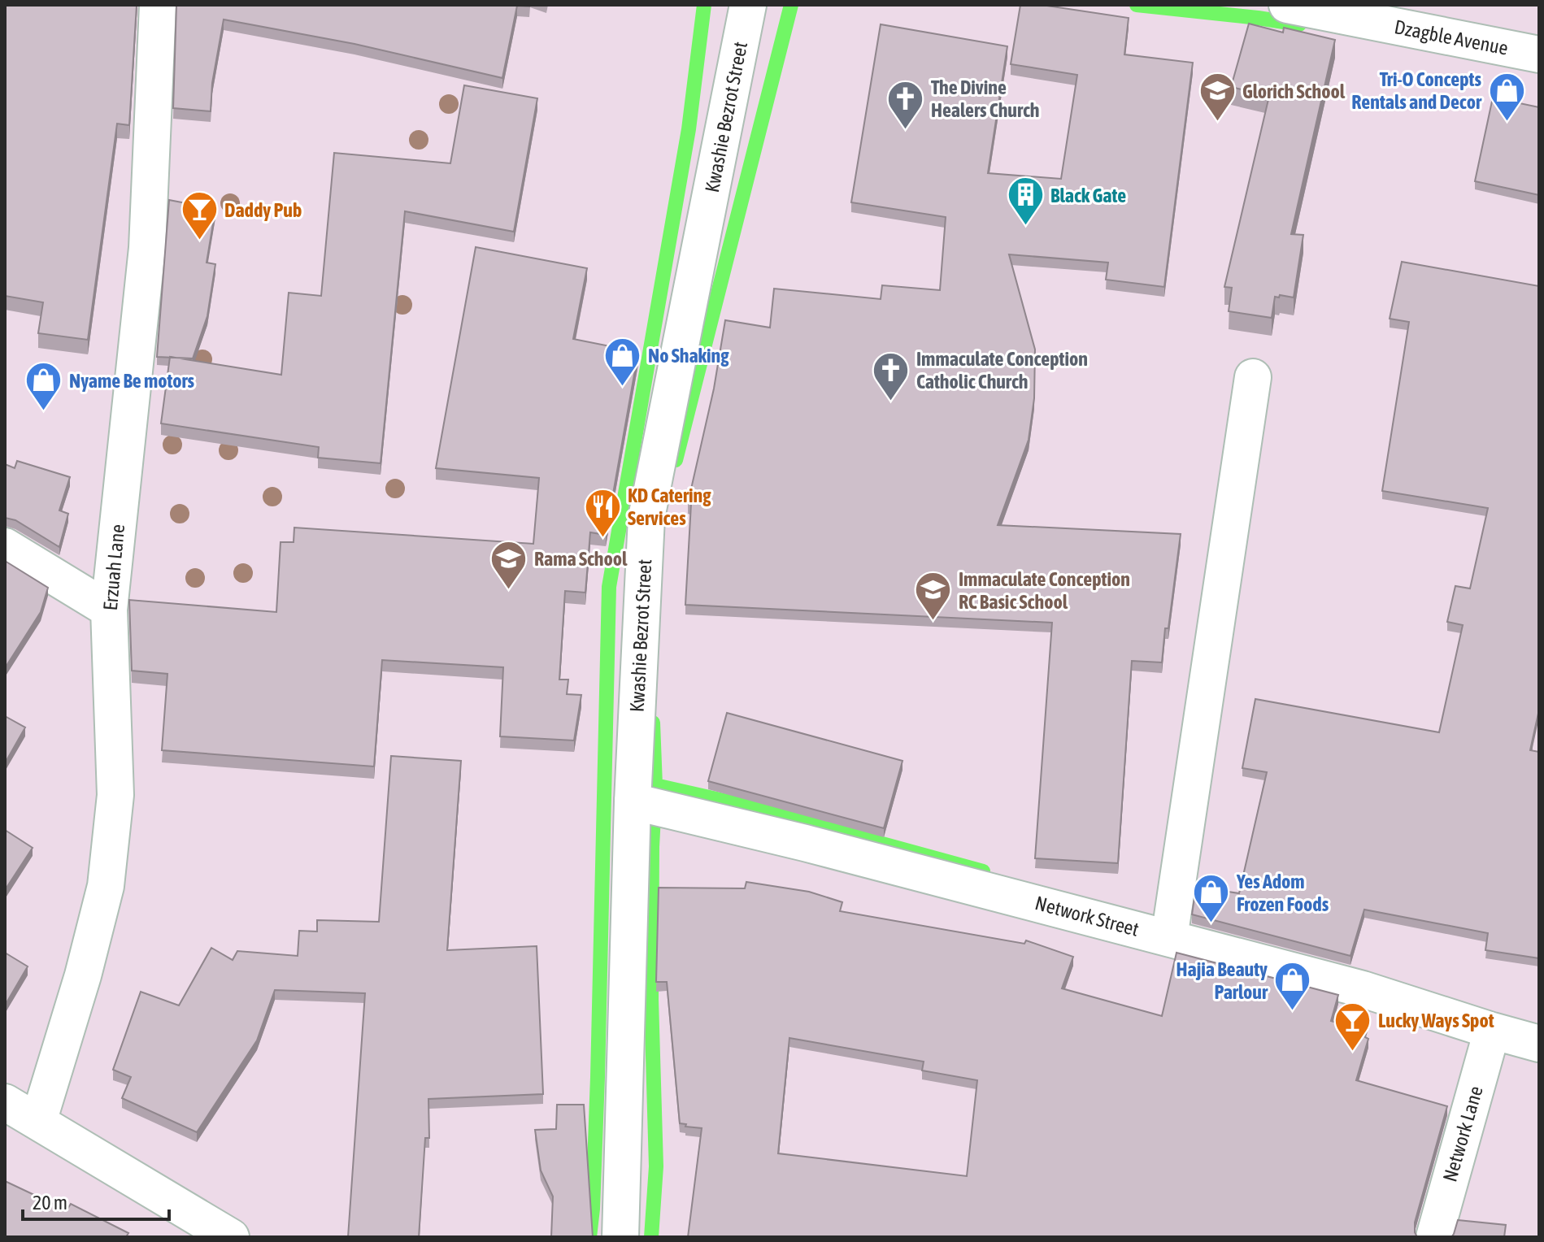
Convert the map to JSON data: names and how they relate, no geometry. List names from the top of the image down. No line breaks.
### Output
{"streets":{"street":["Dzagble Avenue","Kwashie Bezrot Street","Erzuah Lane","Network Street","Network Lane"]},"crossings":[["Kwashie Bezrot Street","Network Street"],["Network Street","Network Lane"]],"places":{"shop":["Tri-O Concepts Rentals and Decor","No Shaking","Nyame Be motors","Yes Adom Frozen Foods","Hajia Beauty Parlour"],"school or university":["Glorich School","Rama School","Immaculate Conception RC Basic School"],"church":["The Divine Healers Church","Immaculate Conception Catholic Church"],"building":["Black Gate"],"bar":["Daddy Pub","Lucky Ways Spot"],"restaurant":["KD Catering Services"]},"scale_bar":"20 m"}
